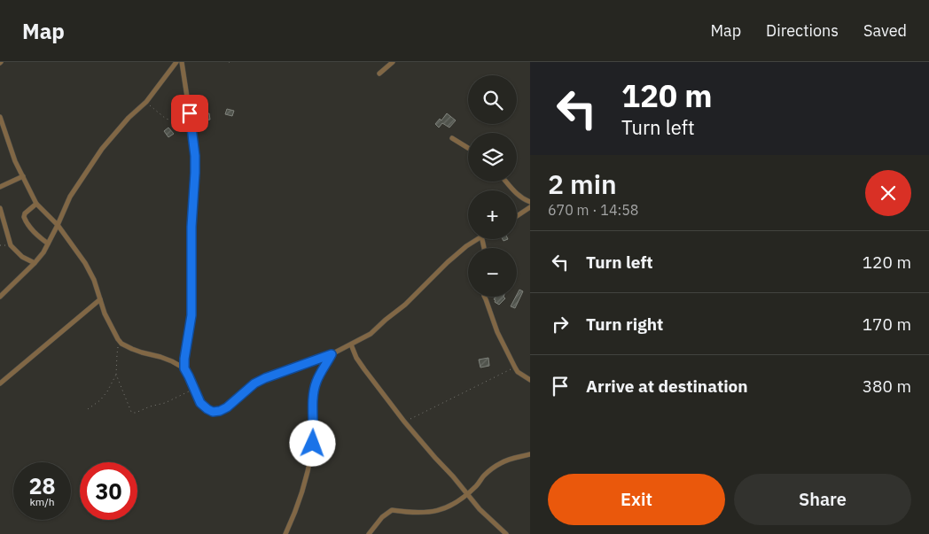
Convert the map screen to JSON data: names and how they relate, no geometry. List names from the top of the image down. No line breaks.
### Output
{"page":{"header":"Map","nav":["Map","Directions","Saved"],"turn":["120 m","Turn left"],"map_buttons":["+","−"],"heading":["2 min","670 m · 14:58"],"list":[{"name":"Turn left","value":"120 m"},{"name":"Turn right","value":"170 m"},{"name":"Arrive at destination","value":"380 m"}],"speed":"28 km/h","limit":"30","buttons":["Exit","Share"]}}
